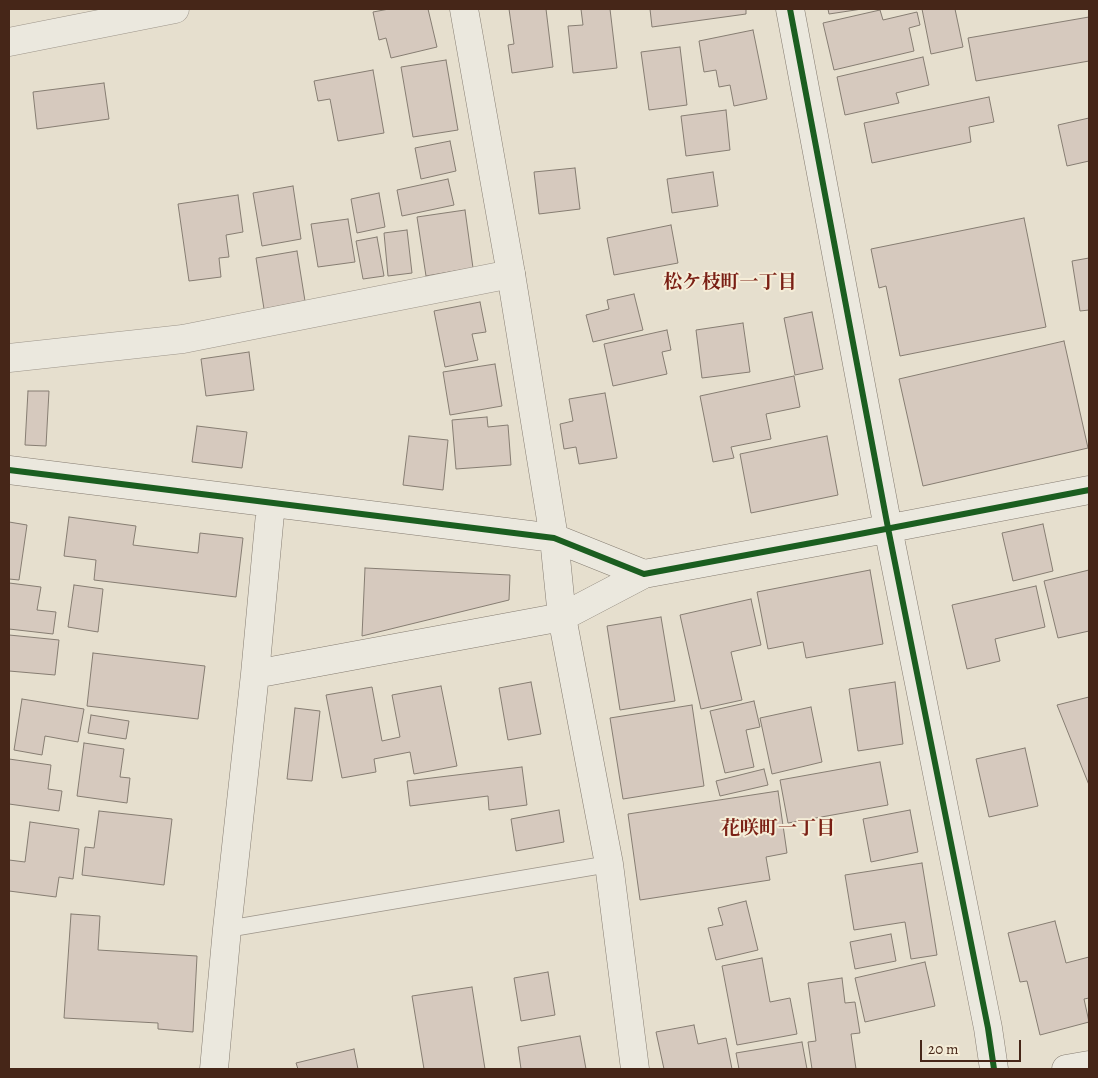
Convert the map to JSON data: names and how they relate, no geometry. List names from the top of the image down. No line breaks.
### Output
{"districts":["松ケ枝町一丁目","花咲町一丁目"],"scale_bar":"20 m"}
